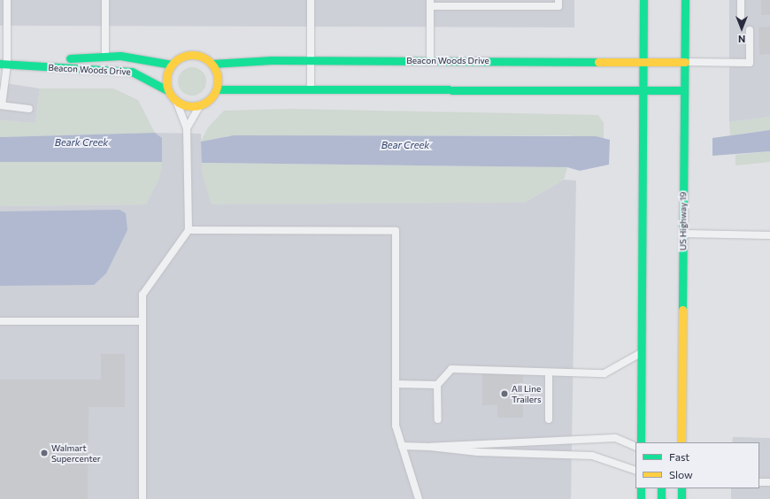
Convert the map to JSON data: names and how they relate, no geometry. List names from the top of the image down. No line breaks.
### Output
{"streets":{"main road":["Beacon Woods Drive","US Highway 19"]},"crossings":[["Beacon Woods Drive","US Highway 19"]],"water":["Beark Creek","Bear Creek"],"places":["All Line Trailers","Walmart Supercenter"],"legend":["Fast","Slow"],"north":"bottom"}
